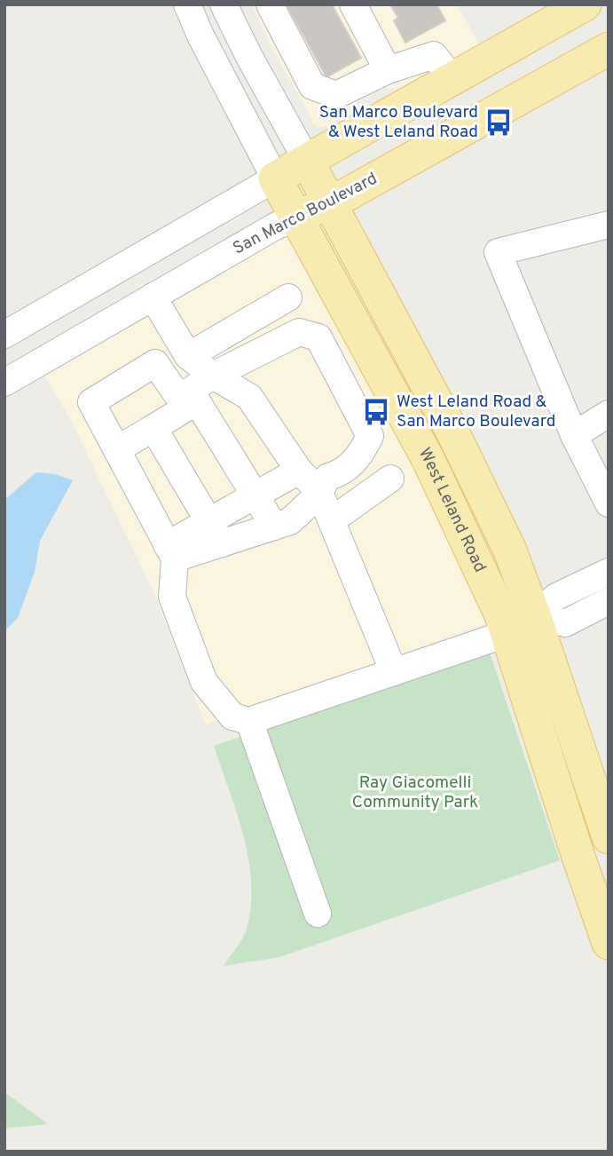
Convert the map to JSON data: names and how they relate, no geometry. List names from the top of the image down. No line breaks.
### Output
{"streets":{"main road":["San Marco Boulevard","West Leland Road"]},"crossings":[["San Marco Boulevard","West Leland Road"]],"parks":["Ray Giacomelli Community Park"],"places":{"bus stop":["San Marco Boulevard & West Leland Road","West Leland Road & San Marco Boulevard"]}}
